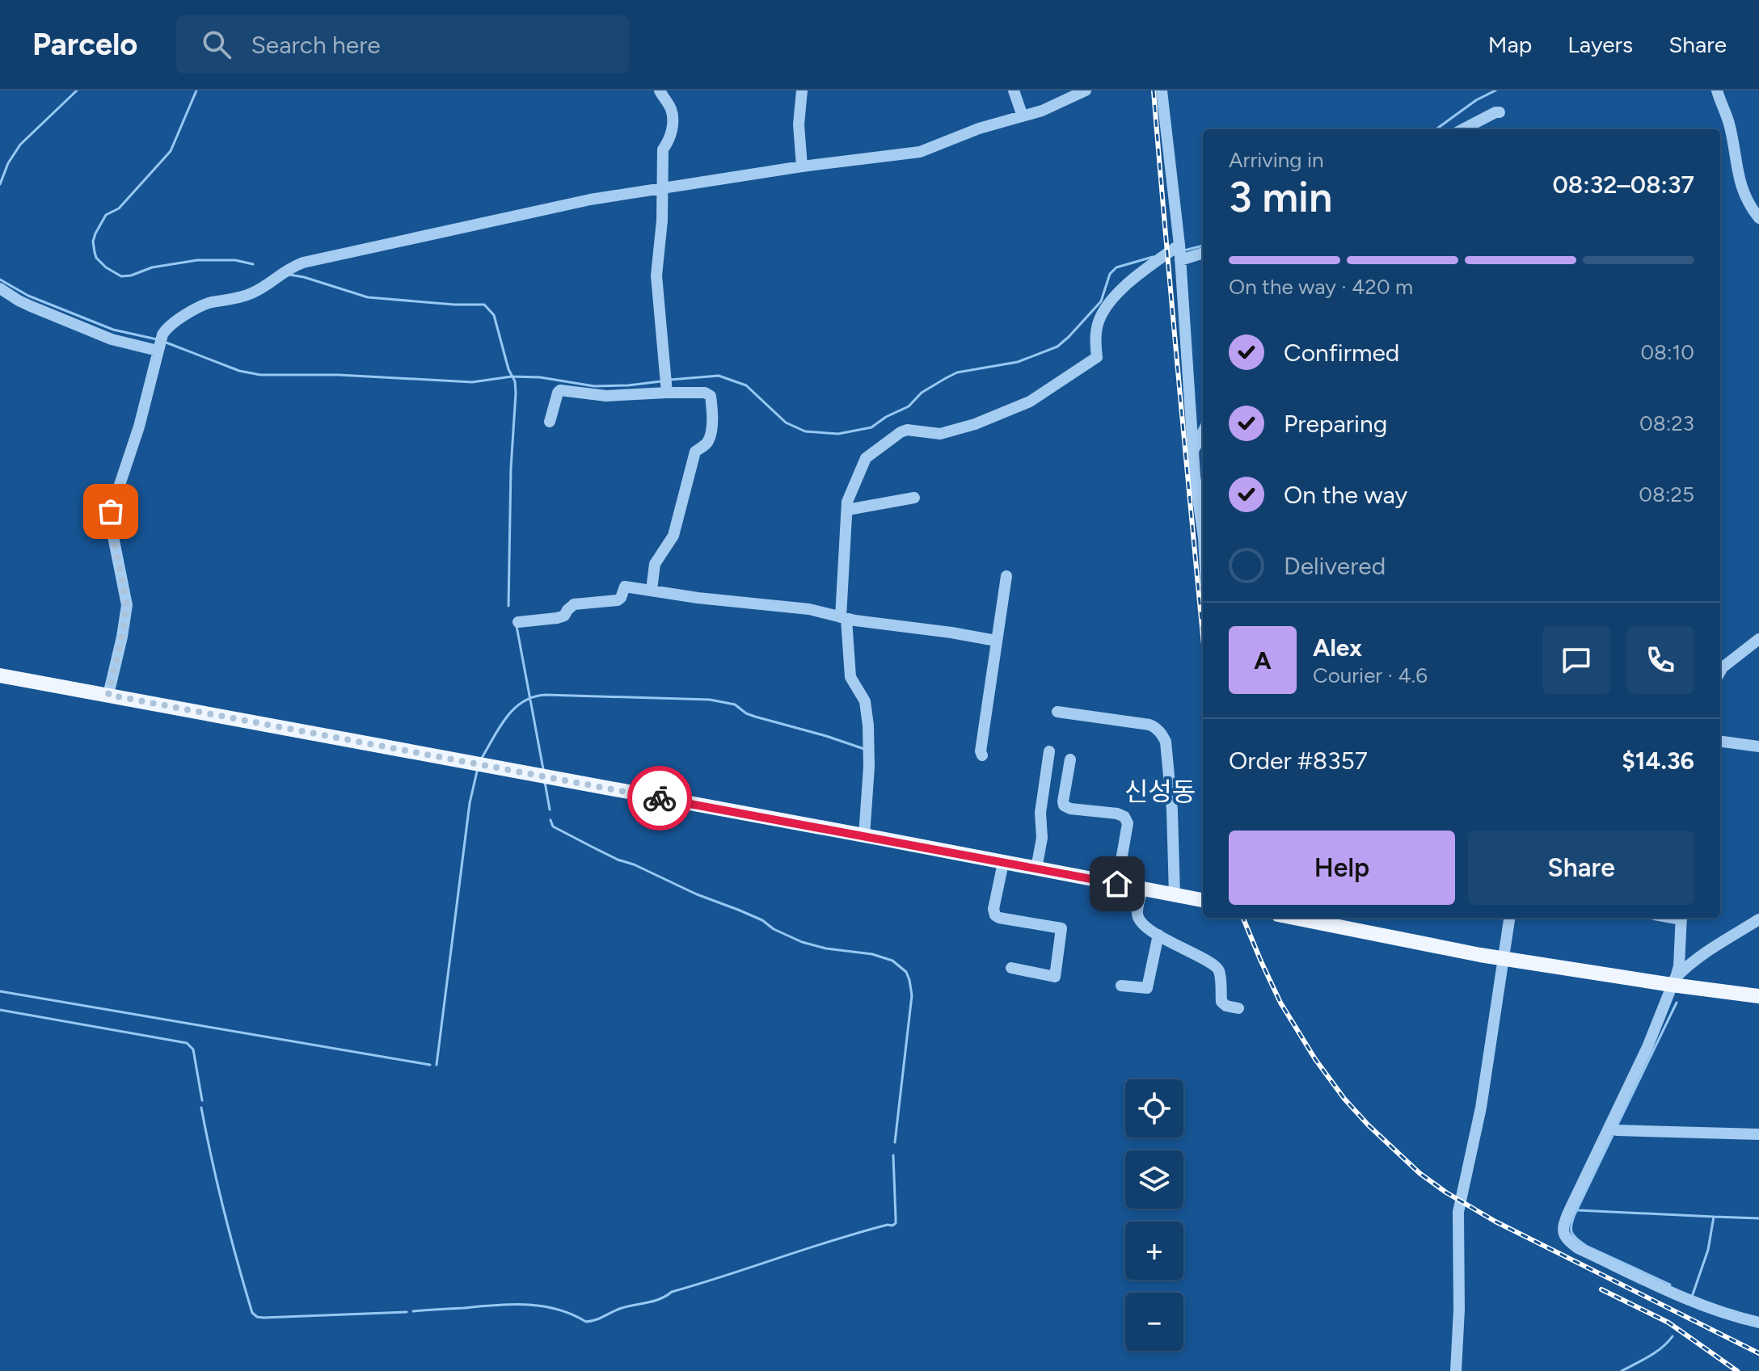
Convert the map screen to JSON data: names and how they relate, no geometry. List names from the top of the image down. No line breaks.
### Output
{"districts":["신성동"],"page":{"header":"Parcelo","search":"Search here","nav":["Map","Layers","Share"],"heading":["3 min","Arriving in","08:32–08:37"],"panel":["Alex","Courier · 4.6","Order #8357","$14.36"],"bar":"On the way · 420 m","list":[["Confirmed","08:10"],["Preparing","08:23"],["On the way","08:25"],"Delivered"],"round":"A","buttons":["Help","Share"],"map_buttons":["+","−"]}}
